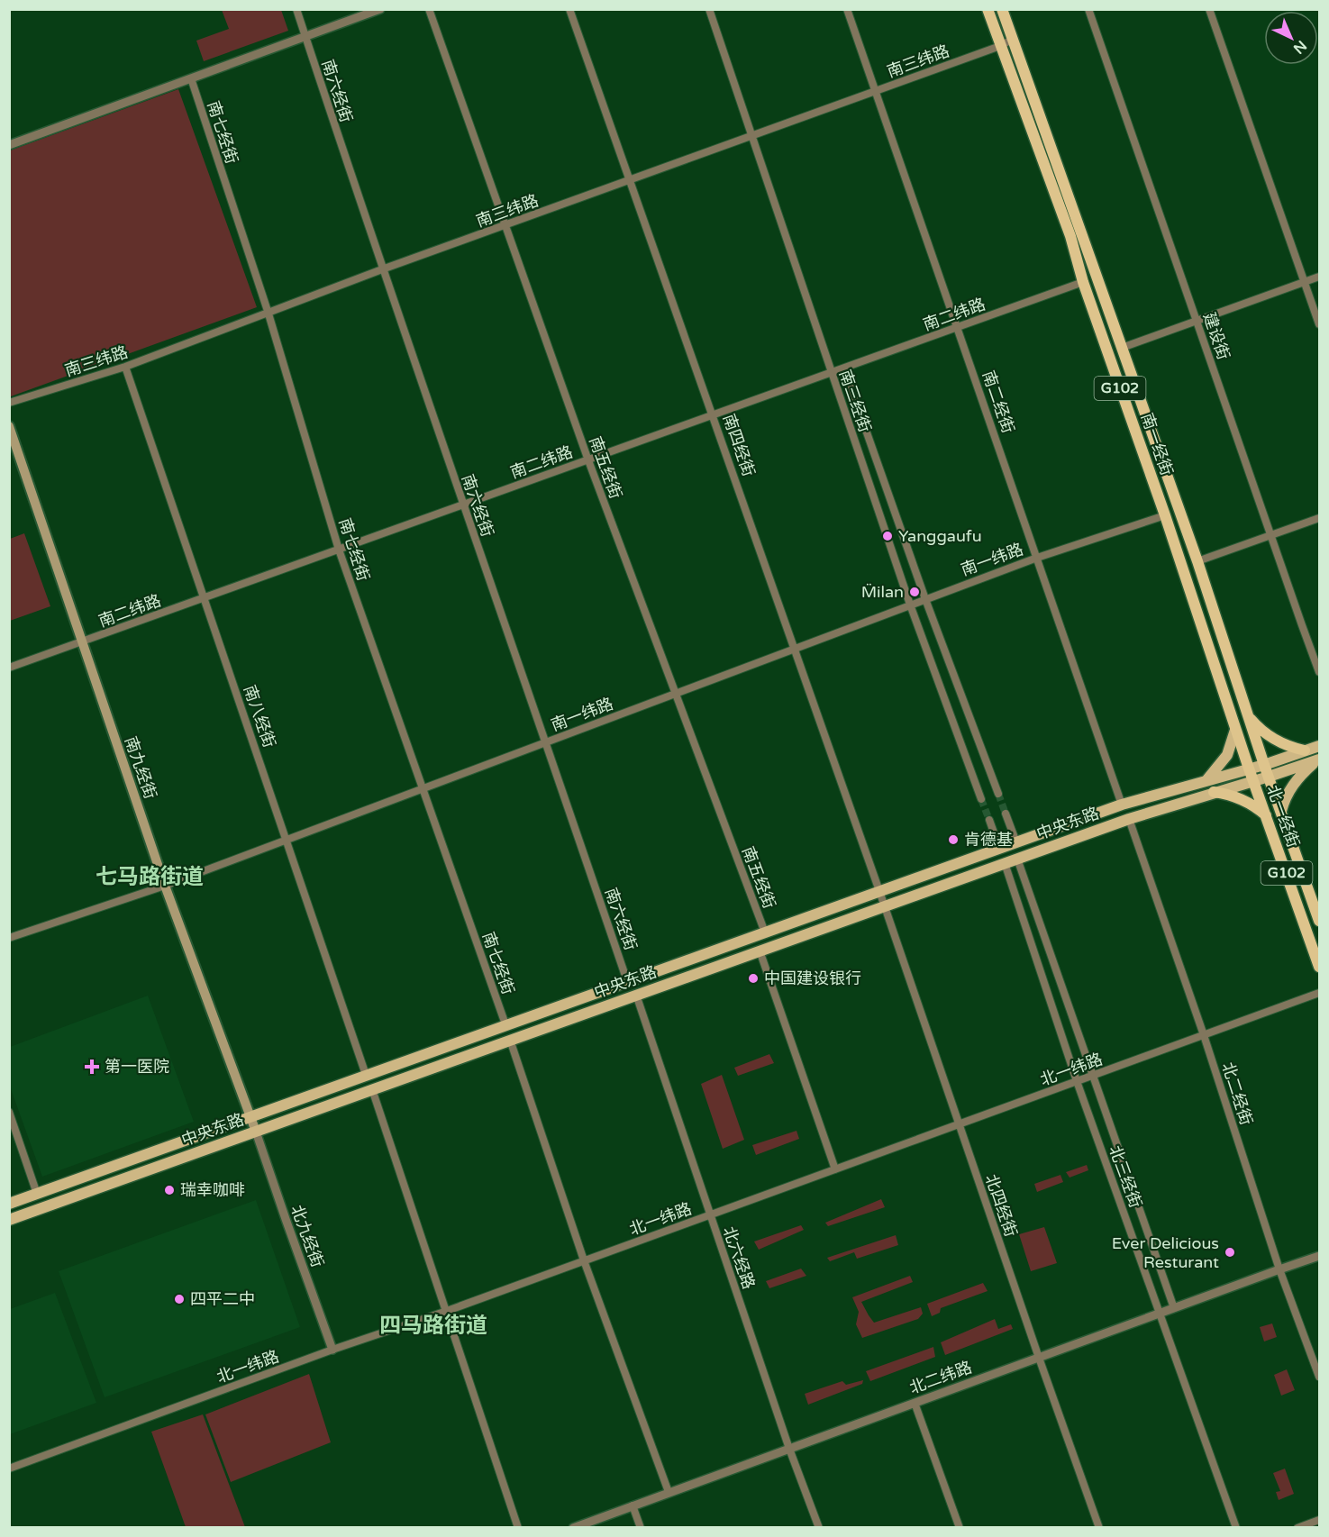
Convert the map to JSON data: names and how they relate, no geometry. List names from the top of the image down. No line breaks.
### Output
{"streets":{"highway":["G102","南一经街","北一经街"],"main road":["南九经街","中央东路"],"street":["南三纬路","南六经街","南七经街","南二纬路","建设街","南三经街","南二经街","南四经街","南五经街","南一纬路","南八经街","北一纬路","北二经街","北三经街","北四经街","北九经街","北六经路","北二纬路"]},"crossings":[["南三纬路","南六经街"],["南三纬路","南七经街"],["南三纬路","南三经街"],["南三纬路","南二经街"],["南三纬路","南一经街"],["南三纬路","南四经街"],["南三纬路","南五经街"],["南三纬路","南八经街"],["南六经街","南二纬路"],["南六经街","南一纬路"],["南六经街","中央东路"],["南七经街","南二纬路"],["南七经街","南一纬路"],["南七经街","中央东路"],["南二纬路","南三经街"],["南二纬路","南二经街"],["南二纬路","南一经街"],["南二纬路","南四经街"],["南二纬路","南五经街"],["南二纬路","南八经街"],["南二纬路","南九经街"],["南三经街","南一纬路"],["南二经街","南一纬路"],["南二经街","中央东路"],["南一经街","南一纬路"],["南一经街","北一经街"],["南一经街","中央东路"],["南四经街","南一纬路"],["南四经街","中央东路"],["南四经街","北四经街"],["南五经街","南一纬路"],["南五经街","中央东路"],["南一纬路","南八经街"],["南一纬路","南九经街"],["南八经街","中央东路"],["南九经街","中央东路"],["南九经街","北九经街"],["北一经街","中央东路"],["中央东路","北二经街"],["中央东路","北三经街"],["中央东路","北四经街"],["中央东路","北九经街"],["中央东路","北六经路"],["北一纬路","北二经街"],["北一纬路","北三经街"],["北一纬路","北四经街"],["北一纬路","北九经街"],["北一纬路","北六经路"],["北二经街","北二纬路"],["北三经街","北二纬路"],["北四经街","北二纬路"],["北六经路","北二纬路"]],"districts":["七马路街道","四马路街道"],"places":{"other":["Yanggaufu","M̈ilan","肯德基","中国建设银行","瑞幸咖啡","Ever Delicious Resturant","四平二中"],"health":["第一医院"]},"north":"bottom right"}
